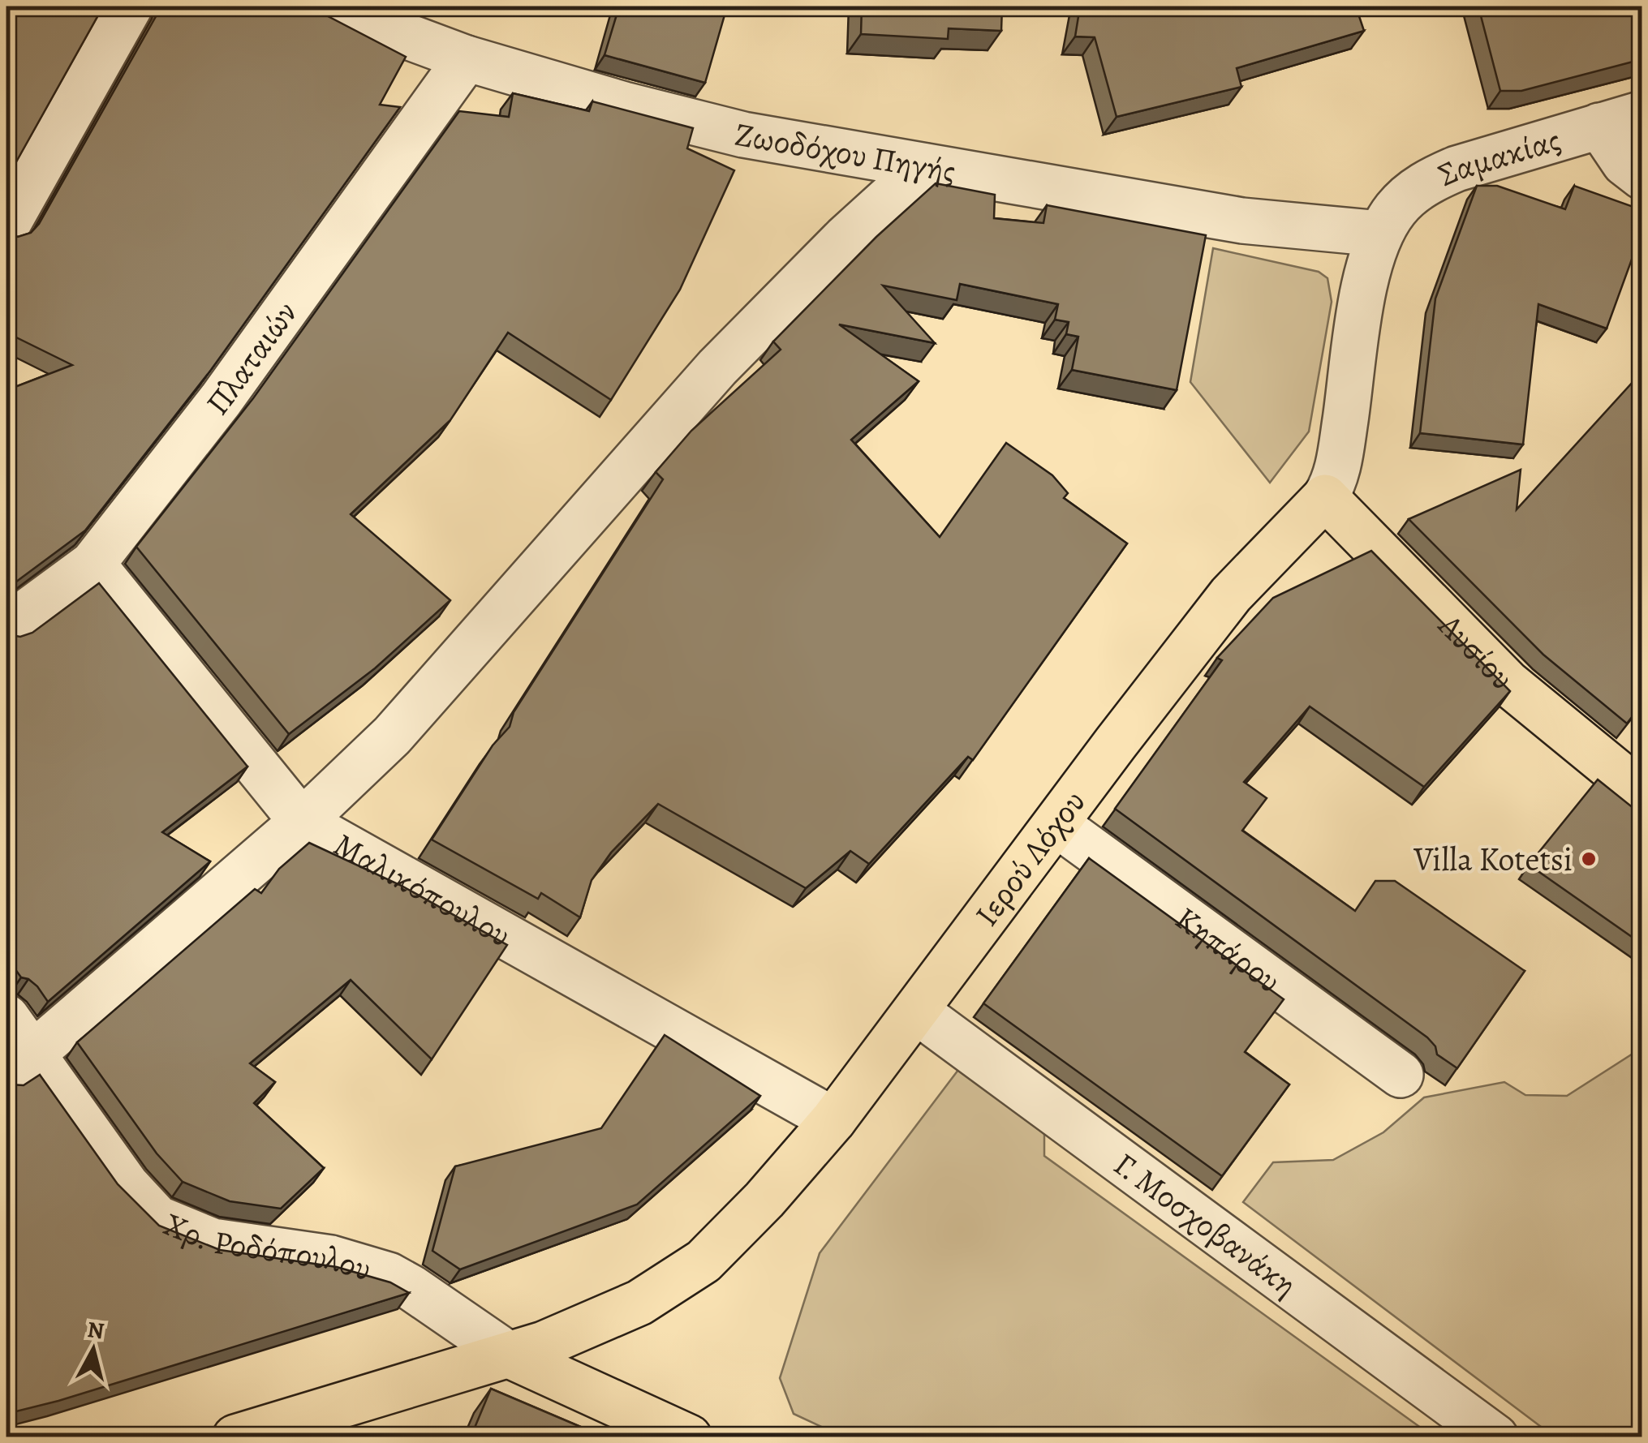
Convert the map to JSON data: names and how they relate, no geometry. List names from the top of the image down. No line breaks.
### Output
{"streets":{"main road":["Λυσίου","Ιερού Λόχου"],"street":["Ζωοδόχου Πηγής","Σαμακίας","Πλαταιών","Μαλικόπουλου","Κηπάρου","Γ. Μοσχοβανάκη","Χρ. Ροδόπουλου"]},"crossings":[["Ζωοδόχου Πηγής","Σαμακίας"],["Ζωοδόχου Πηγής","Πλαταιών"],["Ζωοδόχου Πηγής","Ιερού Λόχου"],["Σαμακίας","Ιερού Λόχου"],["Πλαταιών","Μαλικόπουλου"],["Λυσίου","Ιερού Λόχου"],["Ιερού Λόχου","Μαλικόπουλου"],["Ιερού Λόχου","Κηπάρου"],["Ιερού Λόχου","Γ. Μοσχοβανάκη"],["Ιερού Λόχου","Χρ. Ροδόπουλου"]],"places":["Villa Kotetsi"],"north":"top"}
